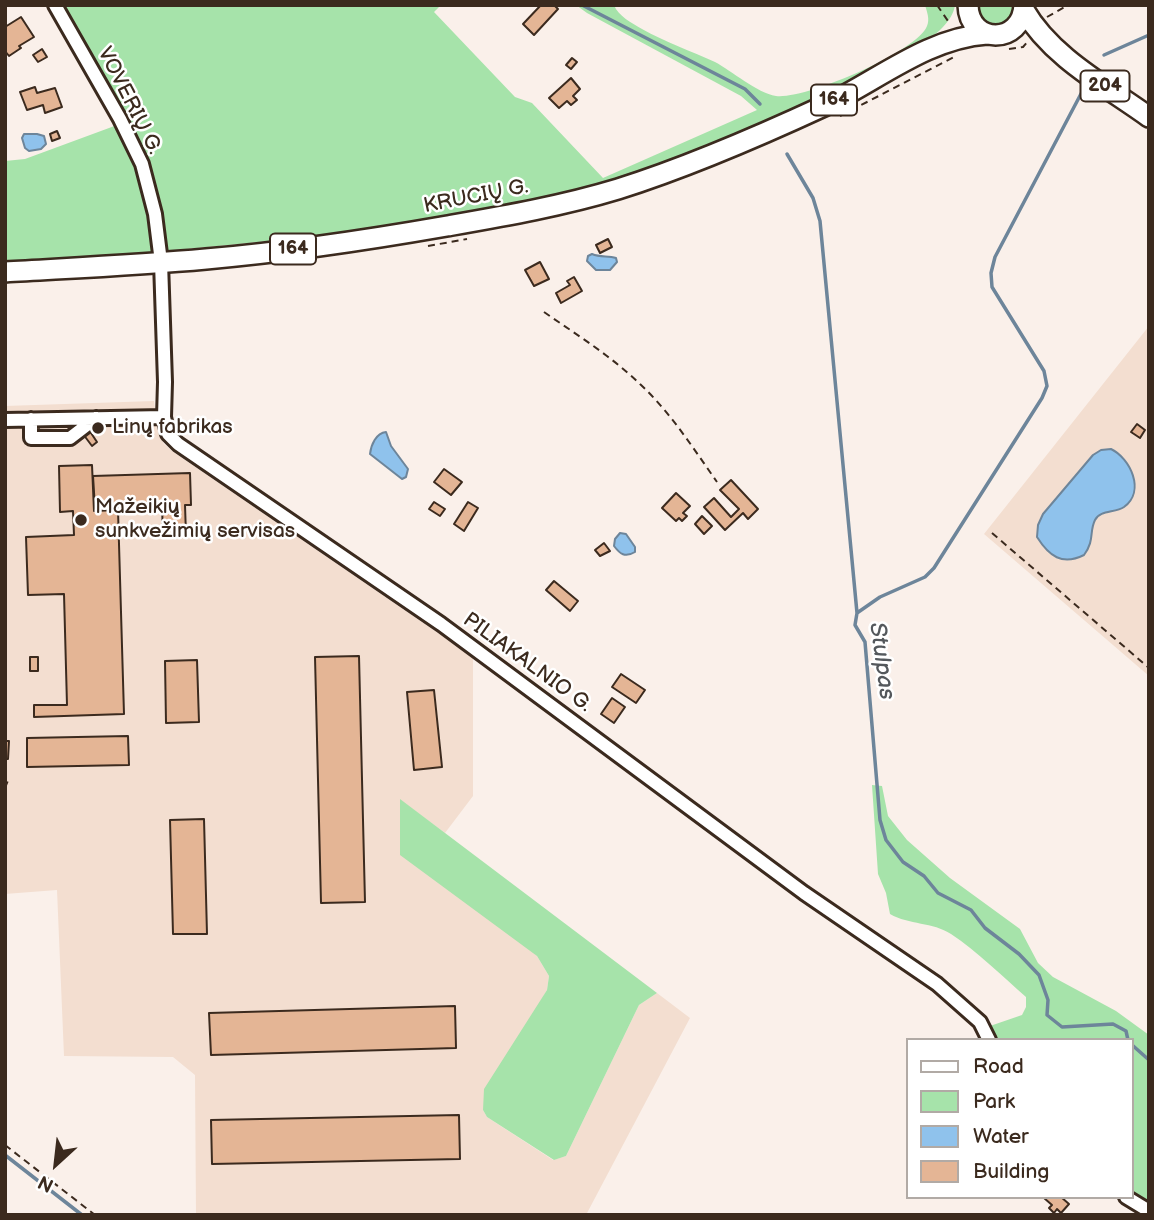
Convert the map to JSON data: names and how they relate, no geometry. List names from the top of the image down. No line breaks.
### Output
{"streets":{"main road":["204","164","KRUCIŲ G."],"street":["VOVERIŲ G.","PILIAKALNIO G."]},"crossings":[["VOVERIŲ G.","KRUCIŲ G."]],"water":["Stulpas"],"places":["Linų fabrikas","Mažeikių sunkvežimių servisas"],"legend":["Road","Park","Water","Building"],"north":"bottom left"}
